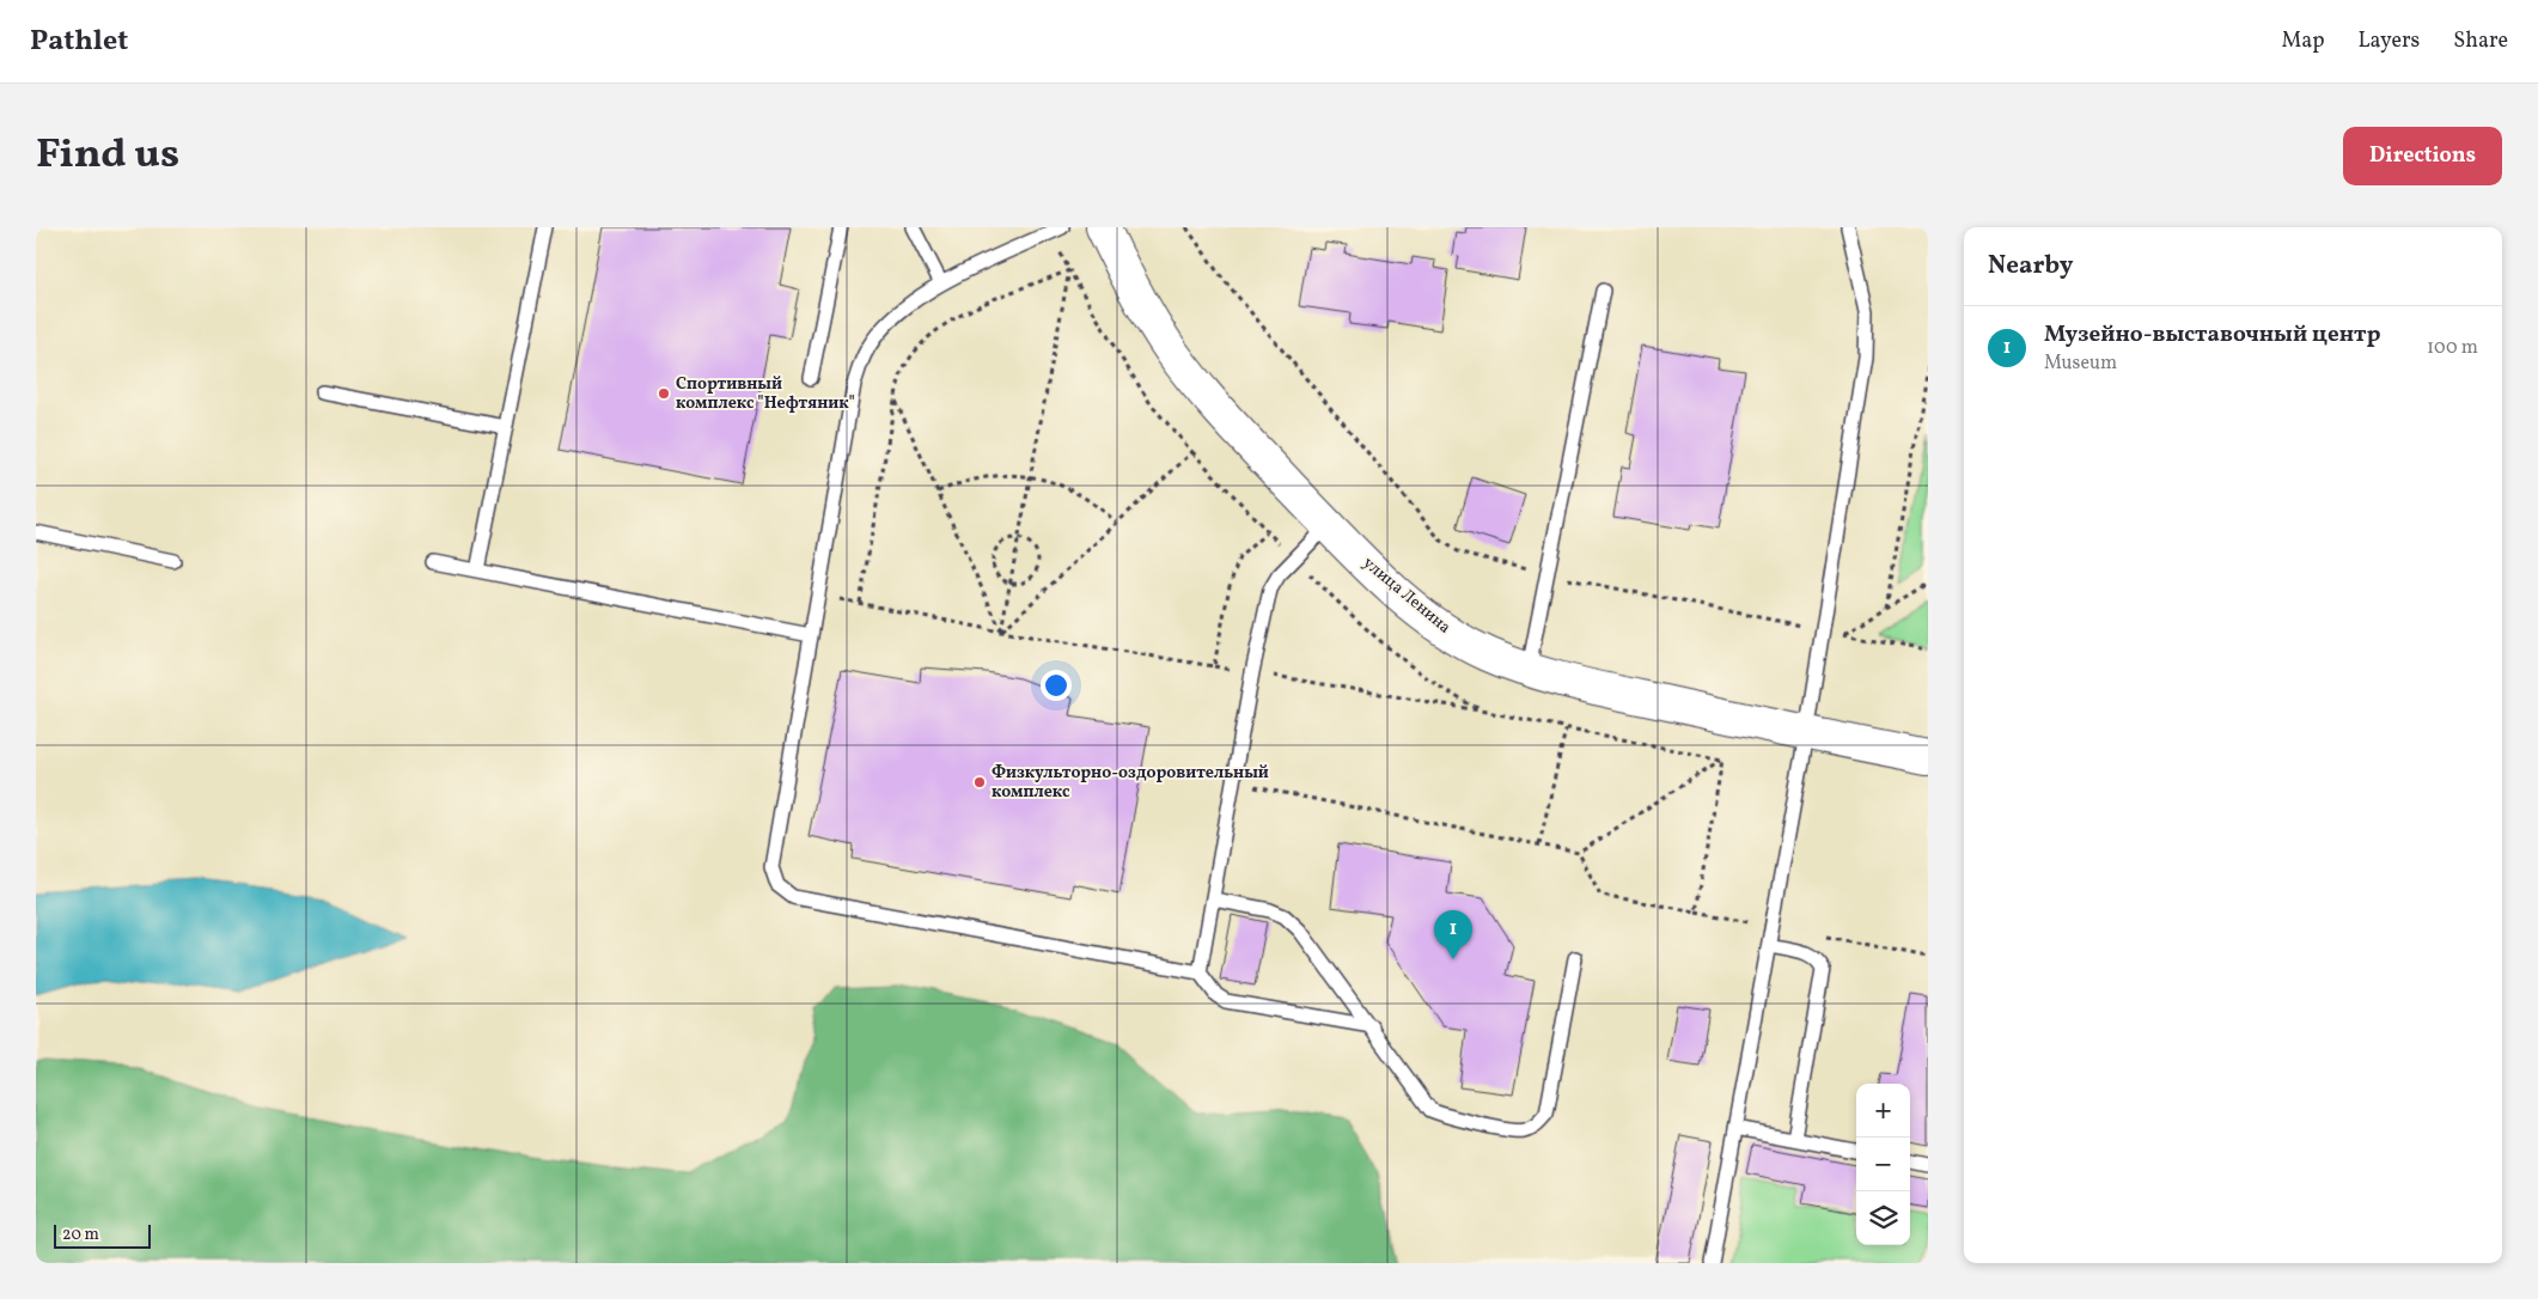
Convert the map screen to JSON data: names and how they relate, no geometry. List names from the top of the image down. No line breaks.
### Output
{"streets":{"street":["улица Ленина"]},"places":["Спортивный комплекс \"Нефтяник\"","Физкульторно-оздоровительный комплекс"],"scale_bar":"20 m","page":{"header":"Pathlet","nav":["Map","Layers","Share"],"title":"Find us","buttons":"Directions","heading":"Nearby","list":[{"mark":"1","name":"Музейно-выставочный центр","note":"Museum","value":"100 m"}],"pins":"1","map_buttons":["+","−"],"scale":"20 m"}}
